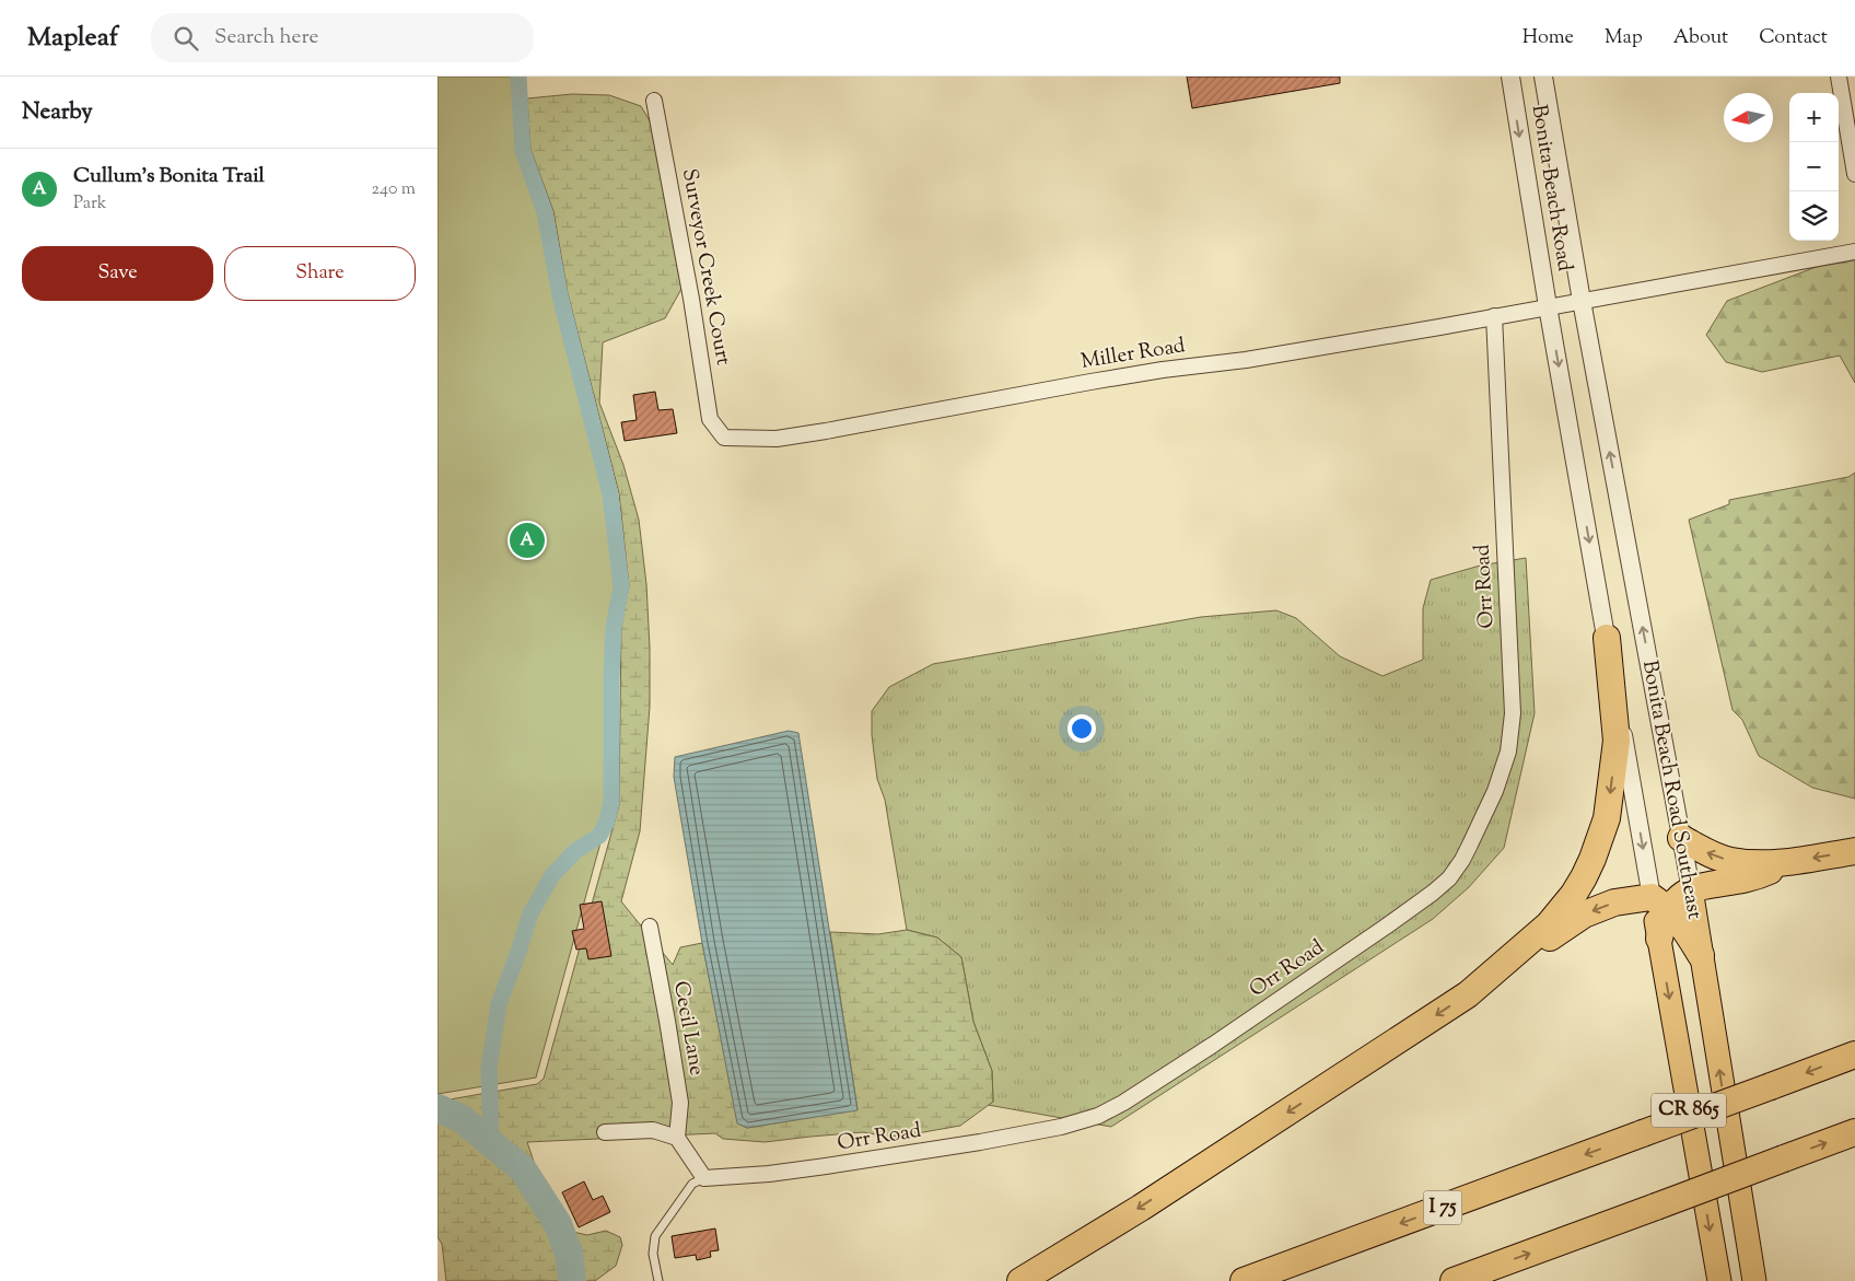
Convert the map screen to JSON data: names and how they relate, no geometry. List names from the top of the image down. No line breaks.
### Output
{"streets":{"highway":["I 75"],"main road":["Bonita Beach Road Southeast","CR 865"],"street":["Bonita Beach Road","Surveyor Creek Court","Miller Road","Orr Road","Cecil Lane"]},"crossings":[["Bonita Beach Road","Miller Road"],["Bonita Beach Road","Bonita Beach Road Southeast"],["Surveyor Creek Court","Miller Road"],["Miller Road","Orr Road"],["Miller Road","Bonita Beach Road Southeast"]],"north":"left","page":{"header":"Mapleaf","search":"Search here","nav":["Home","Map","About","Contact"],"heading":"Nearby","map_buttons":["+","−"],"list":[{"mark":"A","name":"Cullum's Bonita Trail","note":"Park","value":"240 m"}],"buttons":["Save","Share"],"pins":"A"}}
